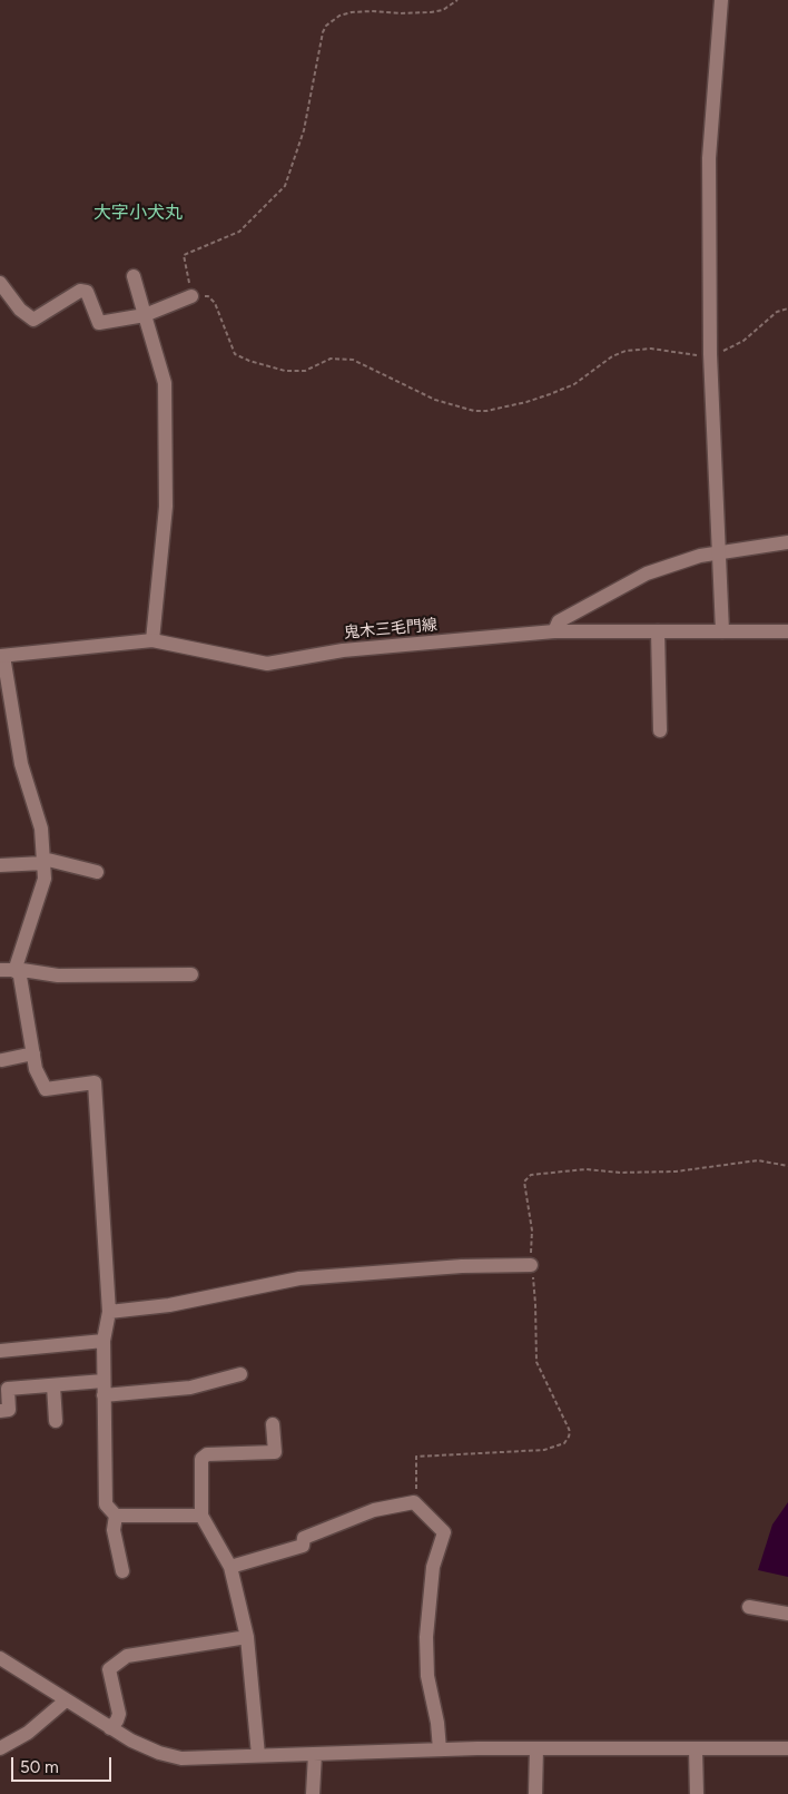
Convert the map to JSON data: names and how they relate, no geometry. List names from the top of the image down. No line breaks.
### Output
{"streets":{"street":["鬼木三毛門線"]},"districts":["大字小犬丸"],"scale_bar":"50 m"}
